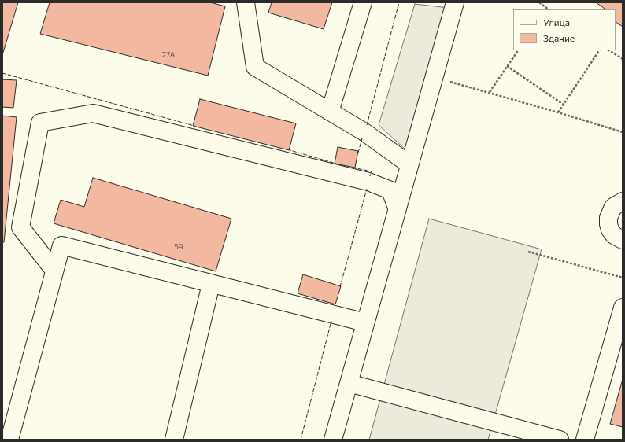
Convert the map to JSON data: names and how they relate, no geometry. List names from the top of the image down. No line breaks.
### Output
{"house_numbers":["27А","59"],"legend":["Улица","Здание"]}
